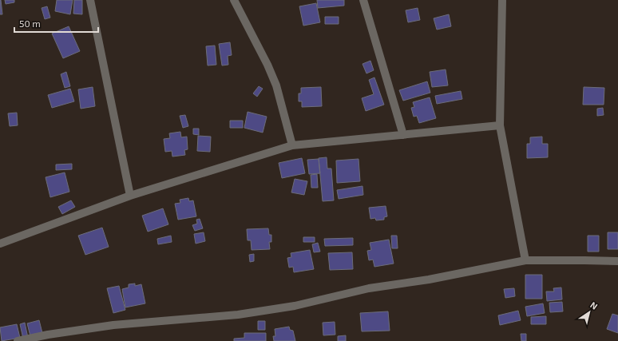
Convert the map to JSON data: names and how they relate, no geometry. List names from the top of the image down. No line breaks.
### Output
{"scale_bar":"50 m","north":"top right"}
